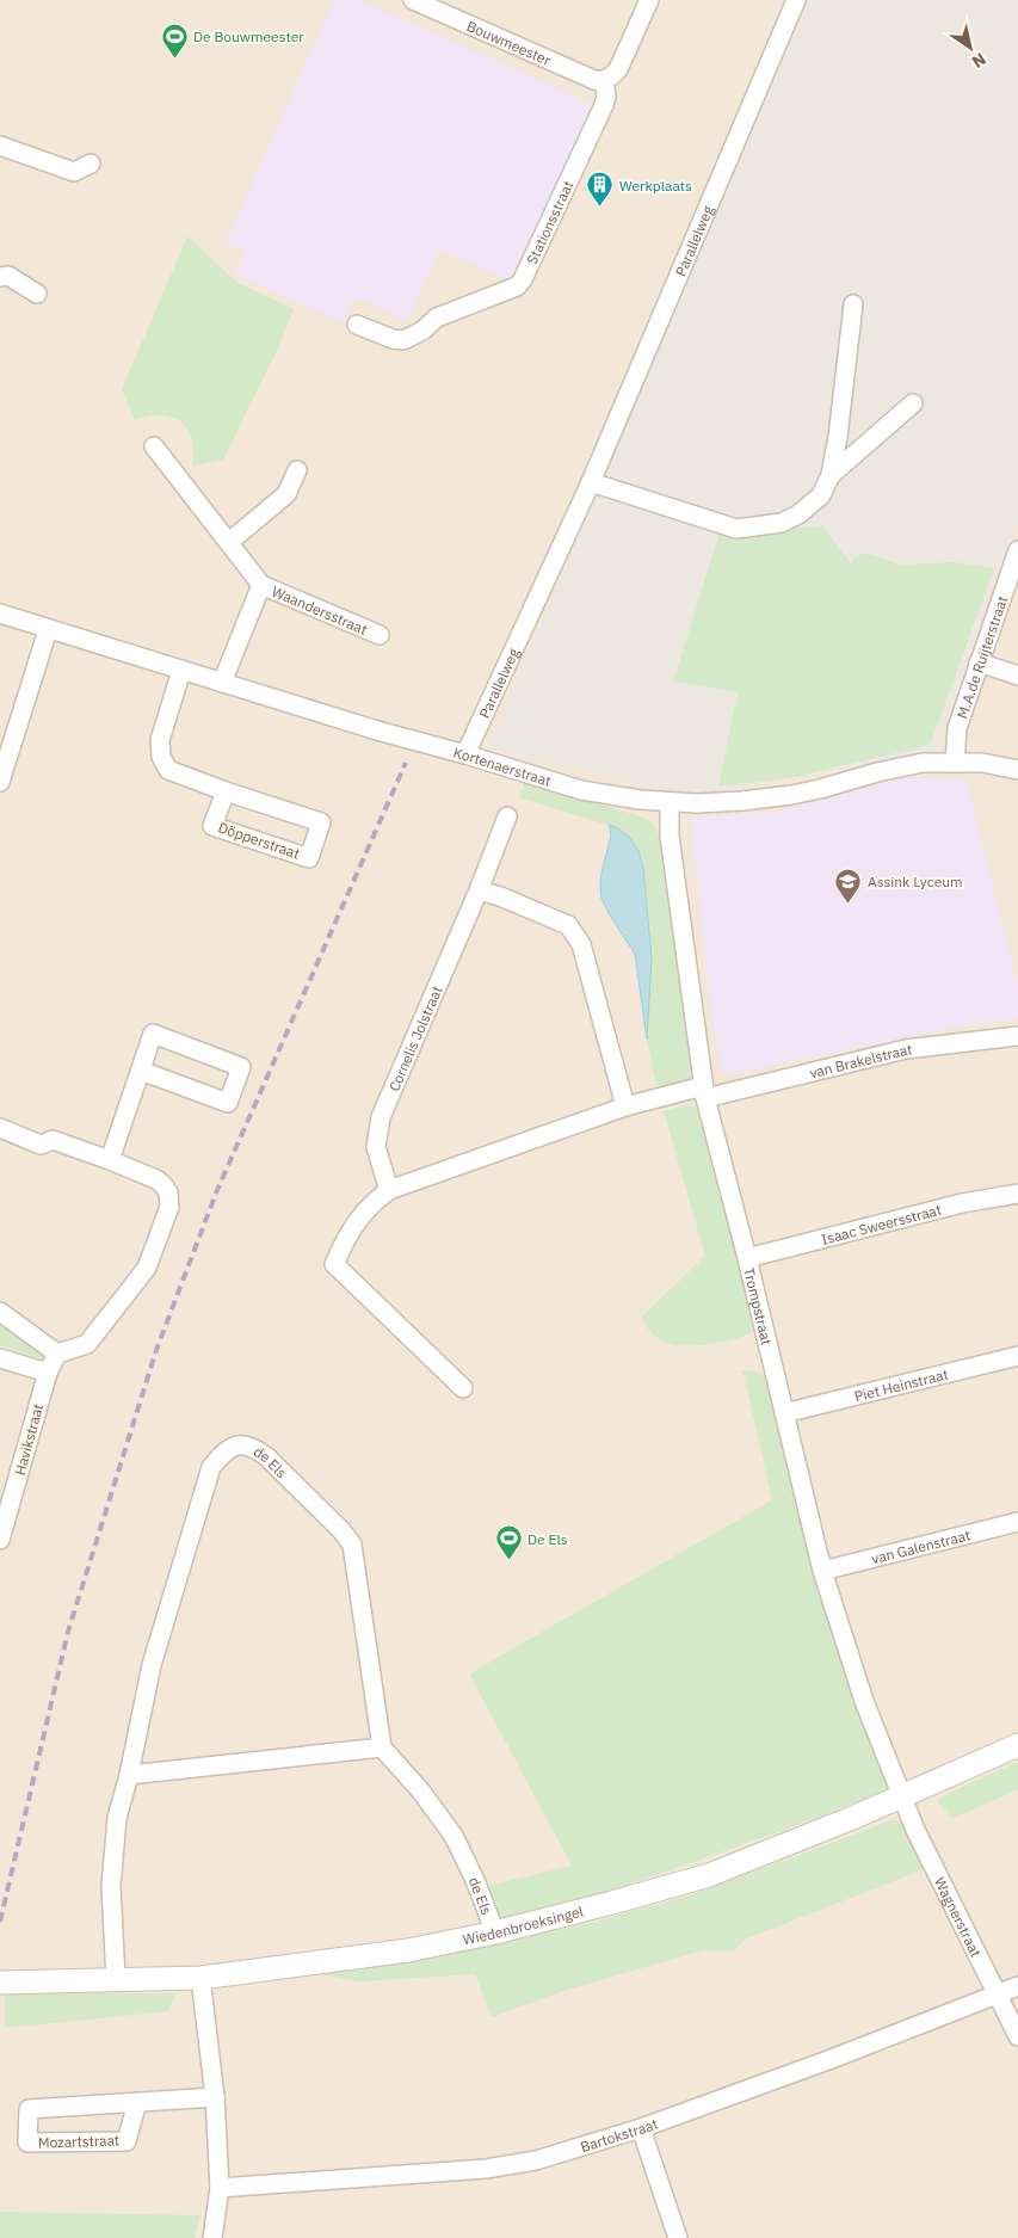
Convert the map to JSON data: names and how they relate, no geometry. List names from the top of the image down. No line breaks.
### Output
{"streets":{"street":["Bouwmeester","Stationsstraat","Parallelweg","Waandersstraat","M.A.de Ruijterstraat","Kortenaerstraat","Döpperstraat","Cornelis Jolstraat","van Brakelstraat","Isaac Sweersstraat","Trompstraat","Piet Heinstraat","Havikstraat","de Els","van Galenstraat","Wagnerstraat","Wiedenbroeksingel","Bartokstraat","Mozartstraat"]},"crossings":[["Bouwmeester","Stationsstraat"],["Parallelweg","Kortenaerstraat"],["Waandersstraat","Kortenaerstraat"],["M.A.de Ruijterstraat","Kortenaerstraat"],["Kortenaerstraat","Döpperstraat"],["Kortenaerstraat","Trompstraat"],["van Brakelstraat","Trompstraat"],["Isaac Sweersstraat","Trompstraat"],["Trompstraat","Piet Heinstraat"],["Trompstraat","van Galenstraat"],["Trompstraat","Wagnerstraat"],["Trompstraat","Wiedenbroeksingel"],["de Els","Wiedenbroeksingel"],["Wagnerstraat","Wiedenbroeksingel"],["Wagnerstraat","Bartokstraat"]],"places":{"sports":["De Bouwmeester","De Els"],"building":["Werkplaats"],"school or university":["Assink Lyceum"]},"north":"bottom right"}
